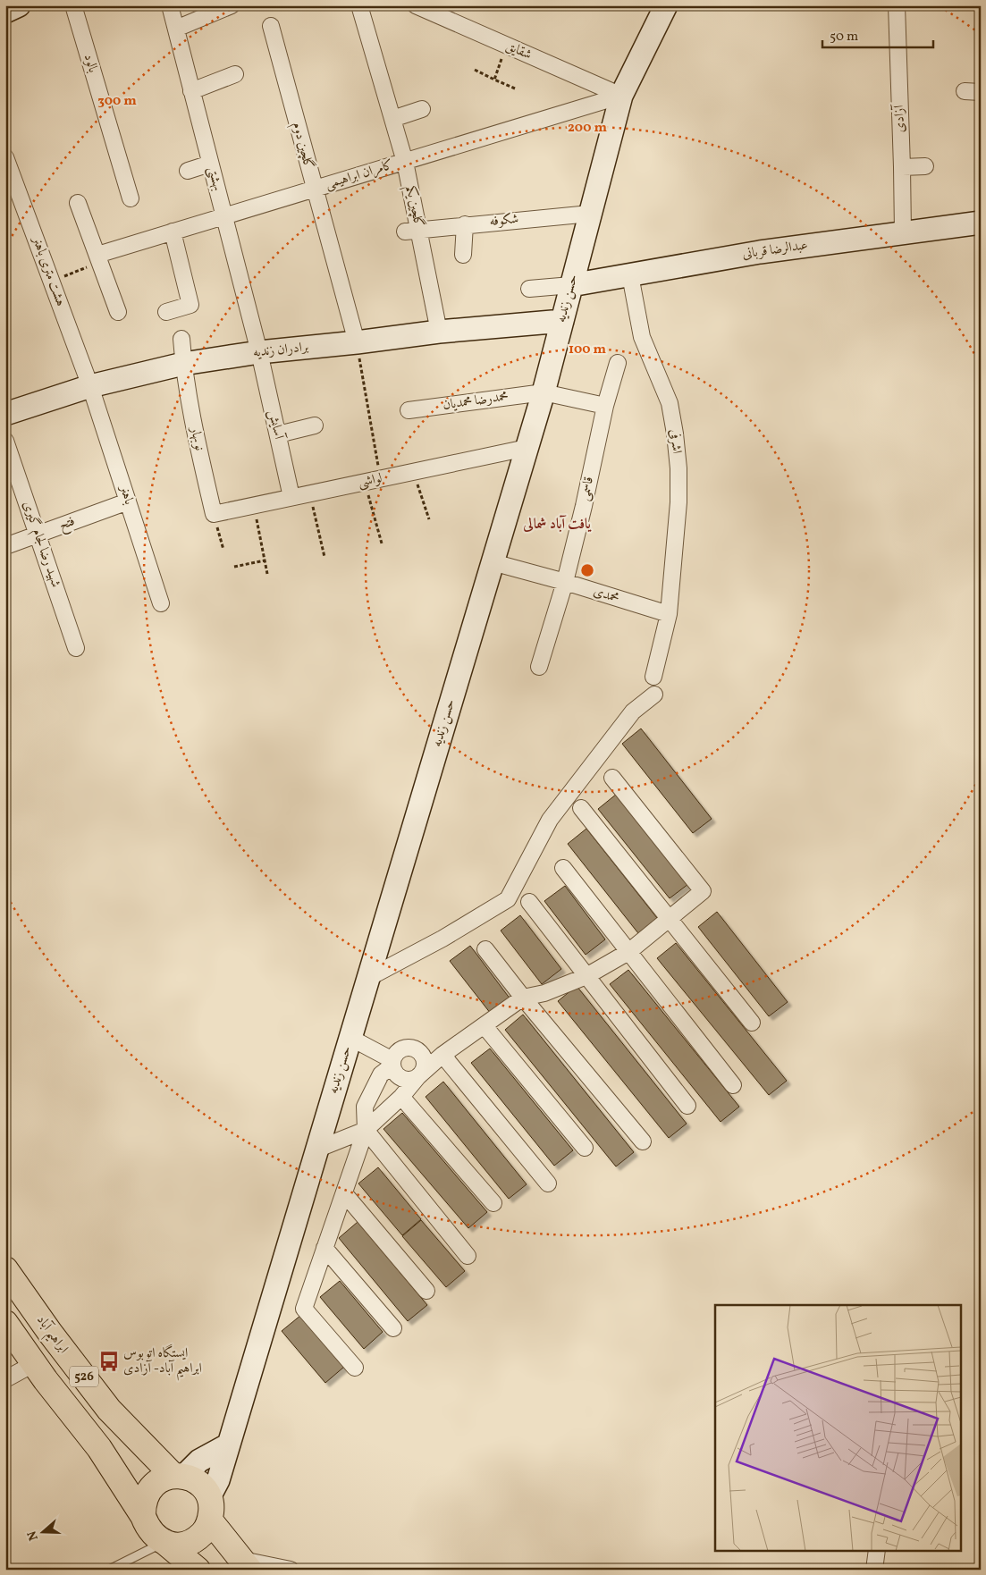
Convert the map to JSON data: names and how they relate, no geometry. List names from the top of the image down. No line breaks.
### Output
{"streets":{"main road":["ابراهیم آباد","526"],"street":["شقایق","بالود","آزادی","گلچین دوم","کامران ابراهیمی","بهشتی","گلچین یکم","شکوفه","عبدالرضا قربانی","هشت متری باهنر","حسن زندیه","برادران زندیه","محمدرضا محمدیان","آسایش","نوبهار","اشرفی","لواشی","قاسمی","باهنر","فتح","شهید رضا لجام گیری","محمدی"]},"crossings":[["شقایق","کامران ابراهیمی"],["شقایق","حسن زندیه"],["آزادی","عبدالرضا قربانی"],["گلچین دوم","کامران ابراهیمی"],["گلچین دوم","برادران زندیه"],["کامران ابراهیمی","بهشتی"],["کامران ابراهیمی","گلچین یکم"],["کامران ابراهیمی","حسن زندیه"],["بهشتی","برادران زندیه"],["بهشتی","آسایش"],["گلچین یکم","شکوفه"],["گلچین یکم","برادران زندیه"],["شکوفه","حسن زندیه"],["عبدالرضا قربانی","حسن زندیه"],["عبدالرضا قربانی","اشرفی"],["هشت متری باهنر","برادران زندیه"],["هشت متری باهنر","باهنر"],["حسن زندیه","برادران زندیه"],["حسن زندیه","محمدرضا محمدیان"],["حسن زندیه","لواشی"],["حسن زندیه","محمدی"],["حسن زندیه","ابراهیم آباد"],["حسن زندیه","526"],["برادران زندیه","آسایش"],["برادران زندیه","نوبهار"],["برادران زندیه","باهنر"],["محمدرضا محمدیان","قاسمی"],["آسایش","لواشی"],["نوبهار","لواشی"],["اشرفی","محمدی"],["قاسمی","محمدی"],["باهنر","فتح"],["فتح","شهید رضا لجام گیری"],["ابراهیم آباد","526"]],"districts":["یافت آباد شمالی"],"places":{"bus stop":["ایستگاه اتوبوس ابراهیم آباد- آزادی"]},"scale_bar":"50 m","north":"left","rings":["300 m","200 m","100 m"]}
